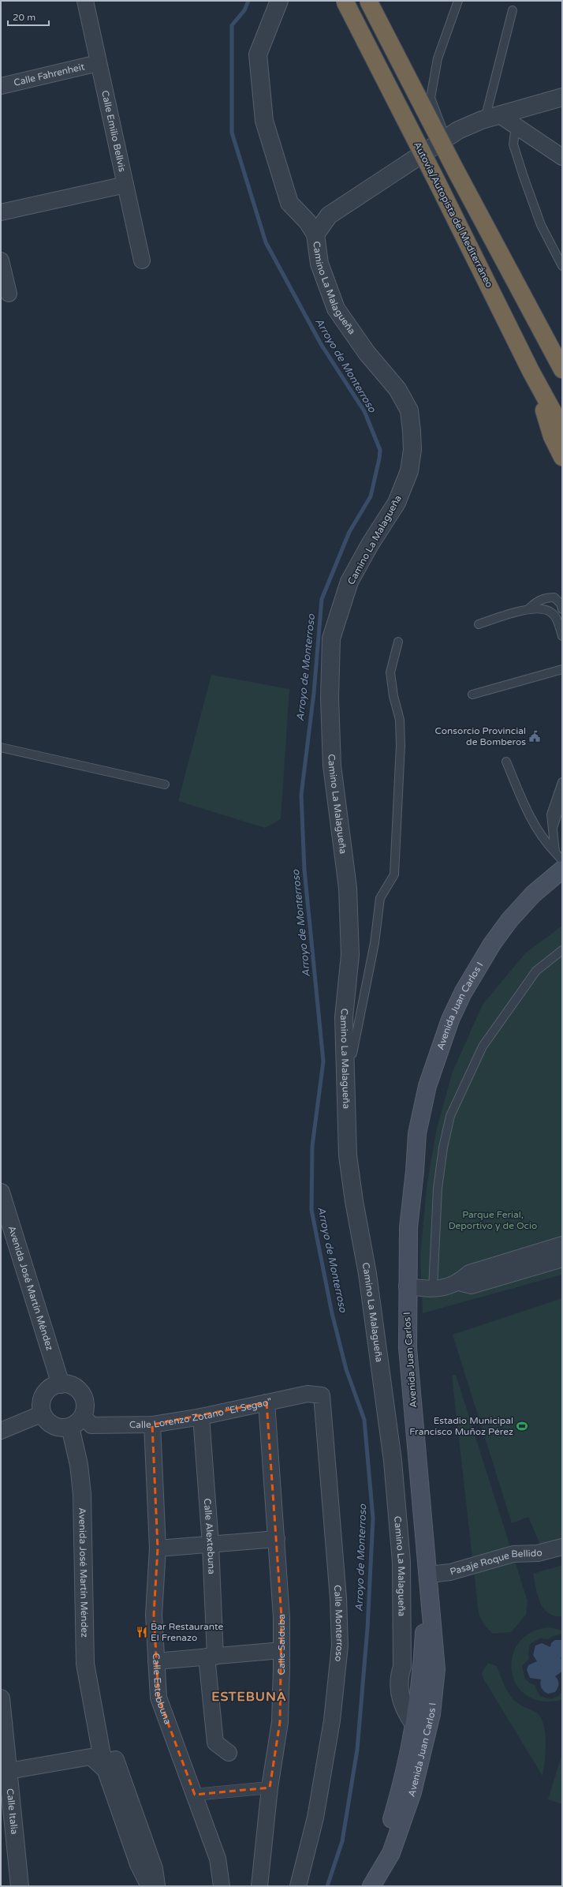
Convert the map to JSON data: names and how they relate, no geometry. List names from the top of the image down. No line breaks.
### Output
{"streets":{"highway":["Autovía/Autopista del Mediterráneo"],"main road":["Avenida Juan Carlos I"],"street":["Calle Fahrenheit","Calle Emilio Bellvis","Camino La Malagueña","Avenida José Martín Méndez","Calle Lorenzo Zotano \"El Segao\"","Calle Alextebuna","Pasaje Roque Bellido","Calle Monterroso","Calle Salduba","Calle Estebbuna","Calle Italia"]},"crossings":[["Calle Fahrenheit","Calle Emilio Bellvis"],["Camino La Malagueña","Avenida Juan Carlos I"],["Avenida Juan Carlos I","Pasaje Roque Bellido"],["Avenida José Martín Méndez","Calle Lorenzo Zotano \"El Segao\""],["Calle Lorenzo Zotano \"El Segao\"","Calle Alextebuna"],["Calle Lorenzo Zotano \"El Segao\"","Calle Monterroso"],["Calle Lorenzo Zotano \"El Segao\"","Calle Salduba"],["Calle Lorenzo Zotano \"El Segao\"","Calle Estebbuna"]],"districts":["ESTEBUNA"],"water":["Arroyo de Monterroso"],"parks":["Parque Ferial, Deportivo y de Ocio"],"places":{"public building":["Consorcio Provincial de Bomberos"],"sports":["Estadio Municipal Francisco Muñoz Pérez"],"restaurant":["Bar Restaurante El Frenazo"]},"scale_bar":"20 m"}
